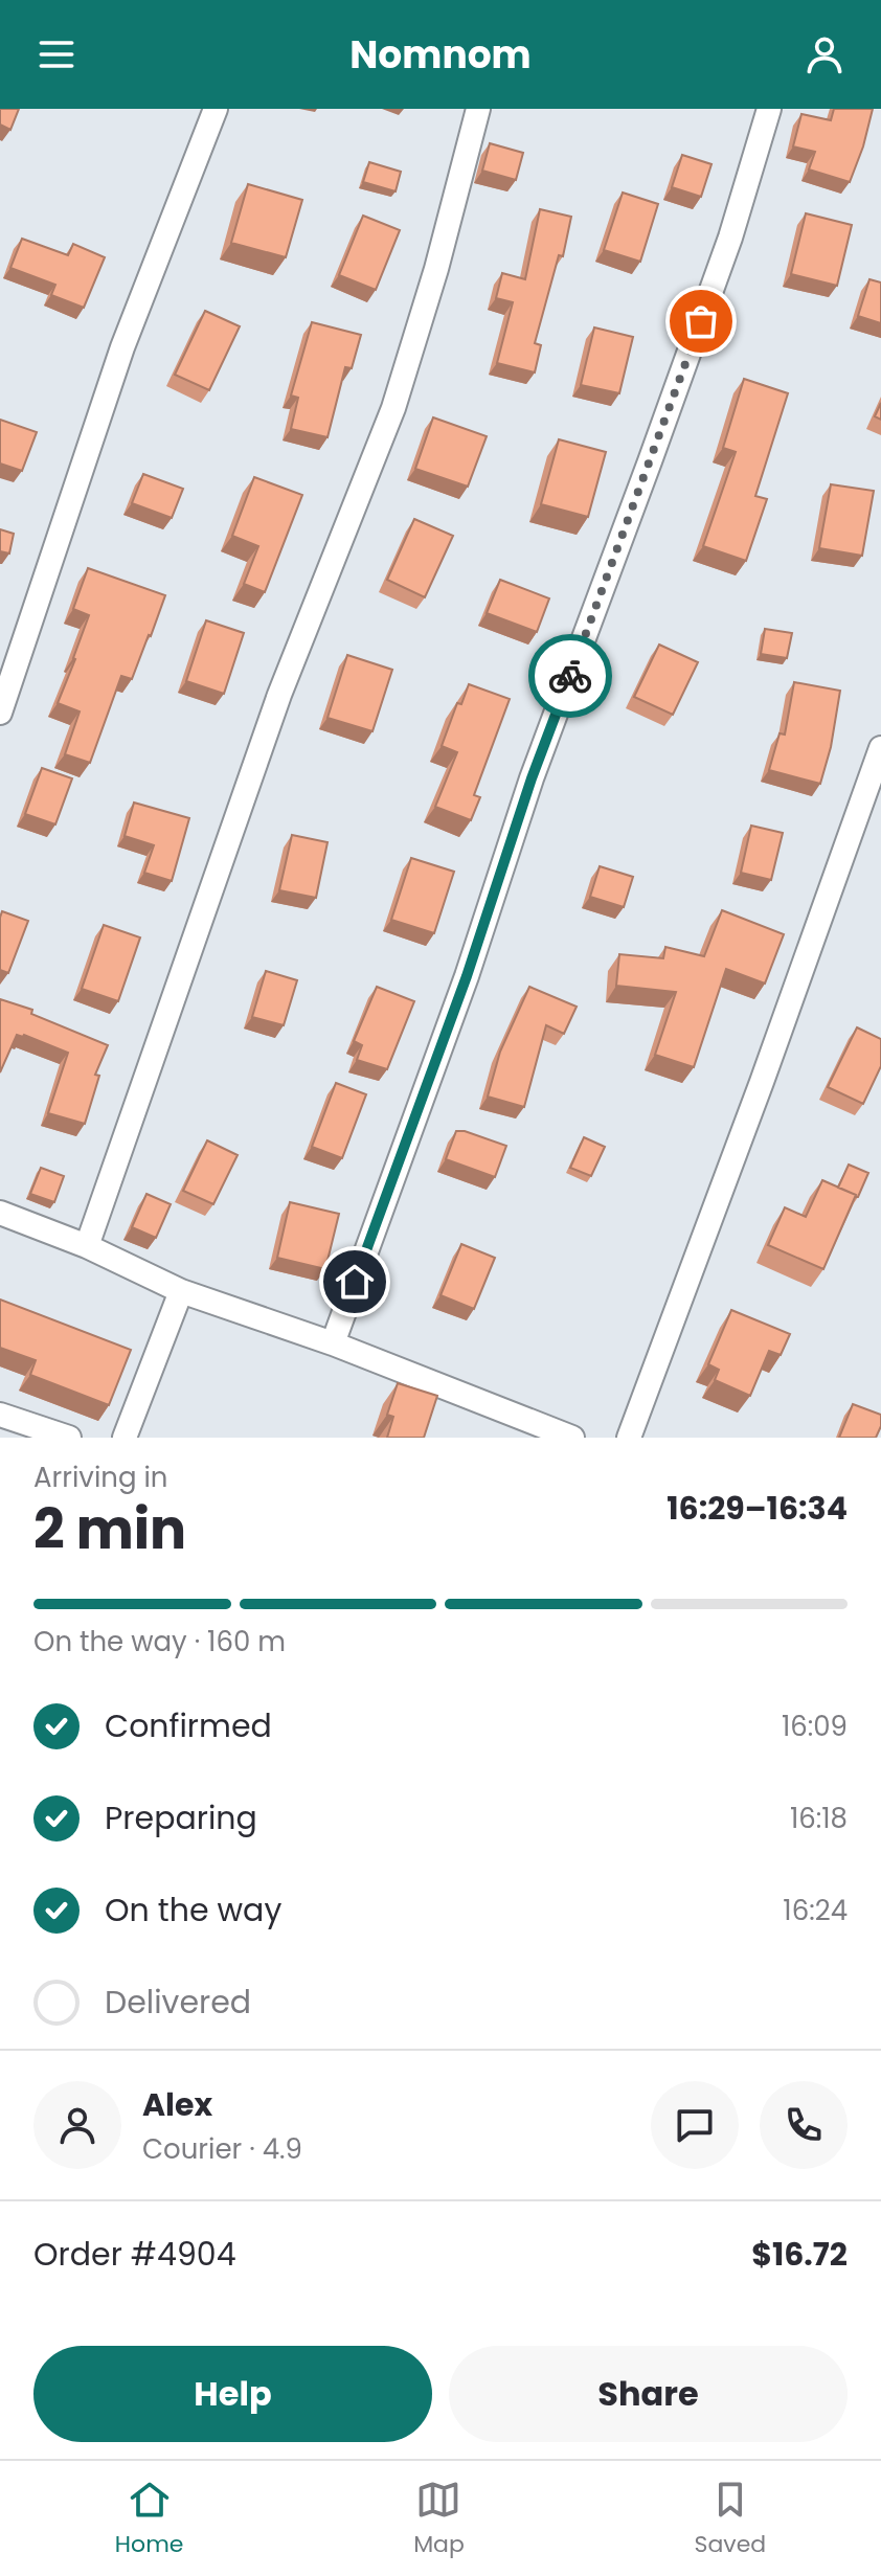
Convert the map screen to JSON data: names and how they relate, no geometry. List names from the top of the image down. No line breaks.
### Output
{"page":{"header":"Nomnom","heading":["2 min","Arriving in","16:29–16:34"],"panel":["Alex","Courier · 4.9","Order #4904","$16.72"],"bar":"On the way · 160 m","list":[["Confirmed","16:09"],["Preparing","16:18"],["On the way","16:24"],"Delivered"],"buttons":["Help","Share"],"tabs":["Home","Map","Saved"]}}
